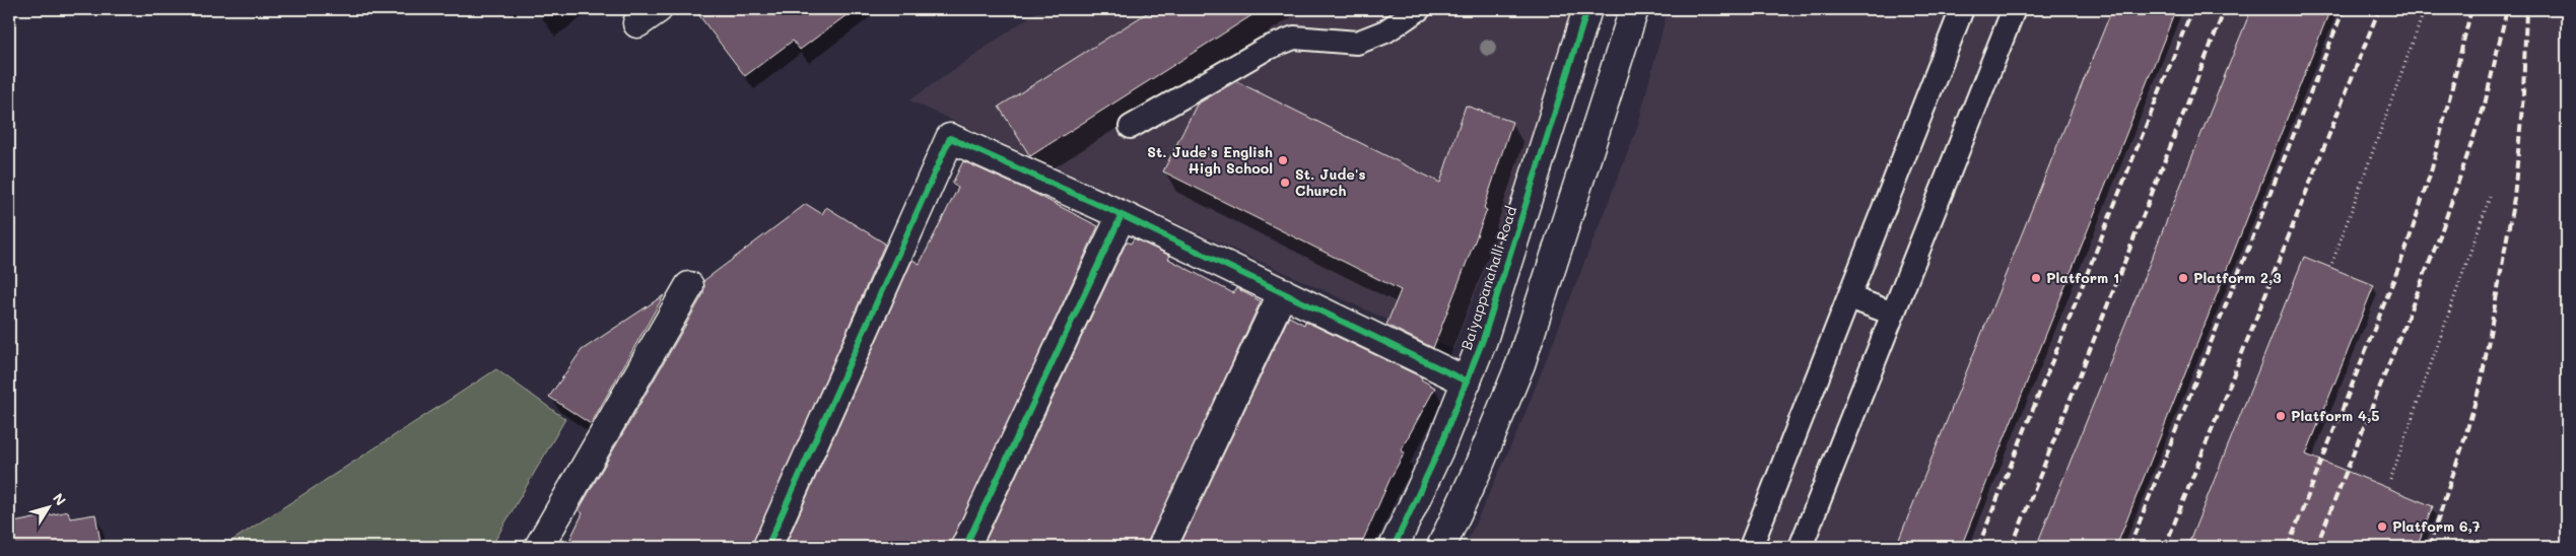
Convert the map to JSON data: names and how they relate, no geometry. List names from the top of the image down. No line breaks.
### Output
{"streets":{"street":["Baiyappanahalli Road"]},"places":["St. Jude's English High School","St. Jude's Church","Platform 1","Platform 2,3","Platform 4,5","Platform 6,7"],"north":"top right"}
